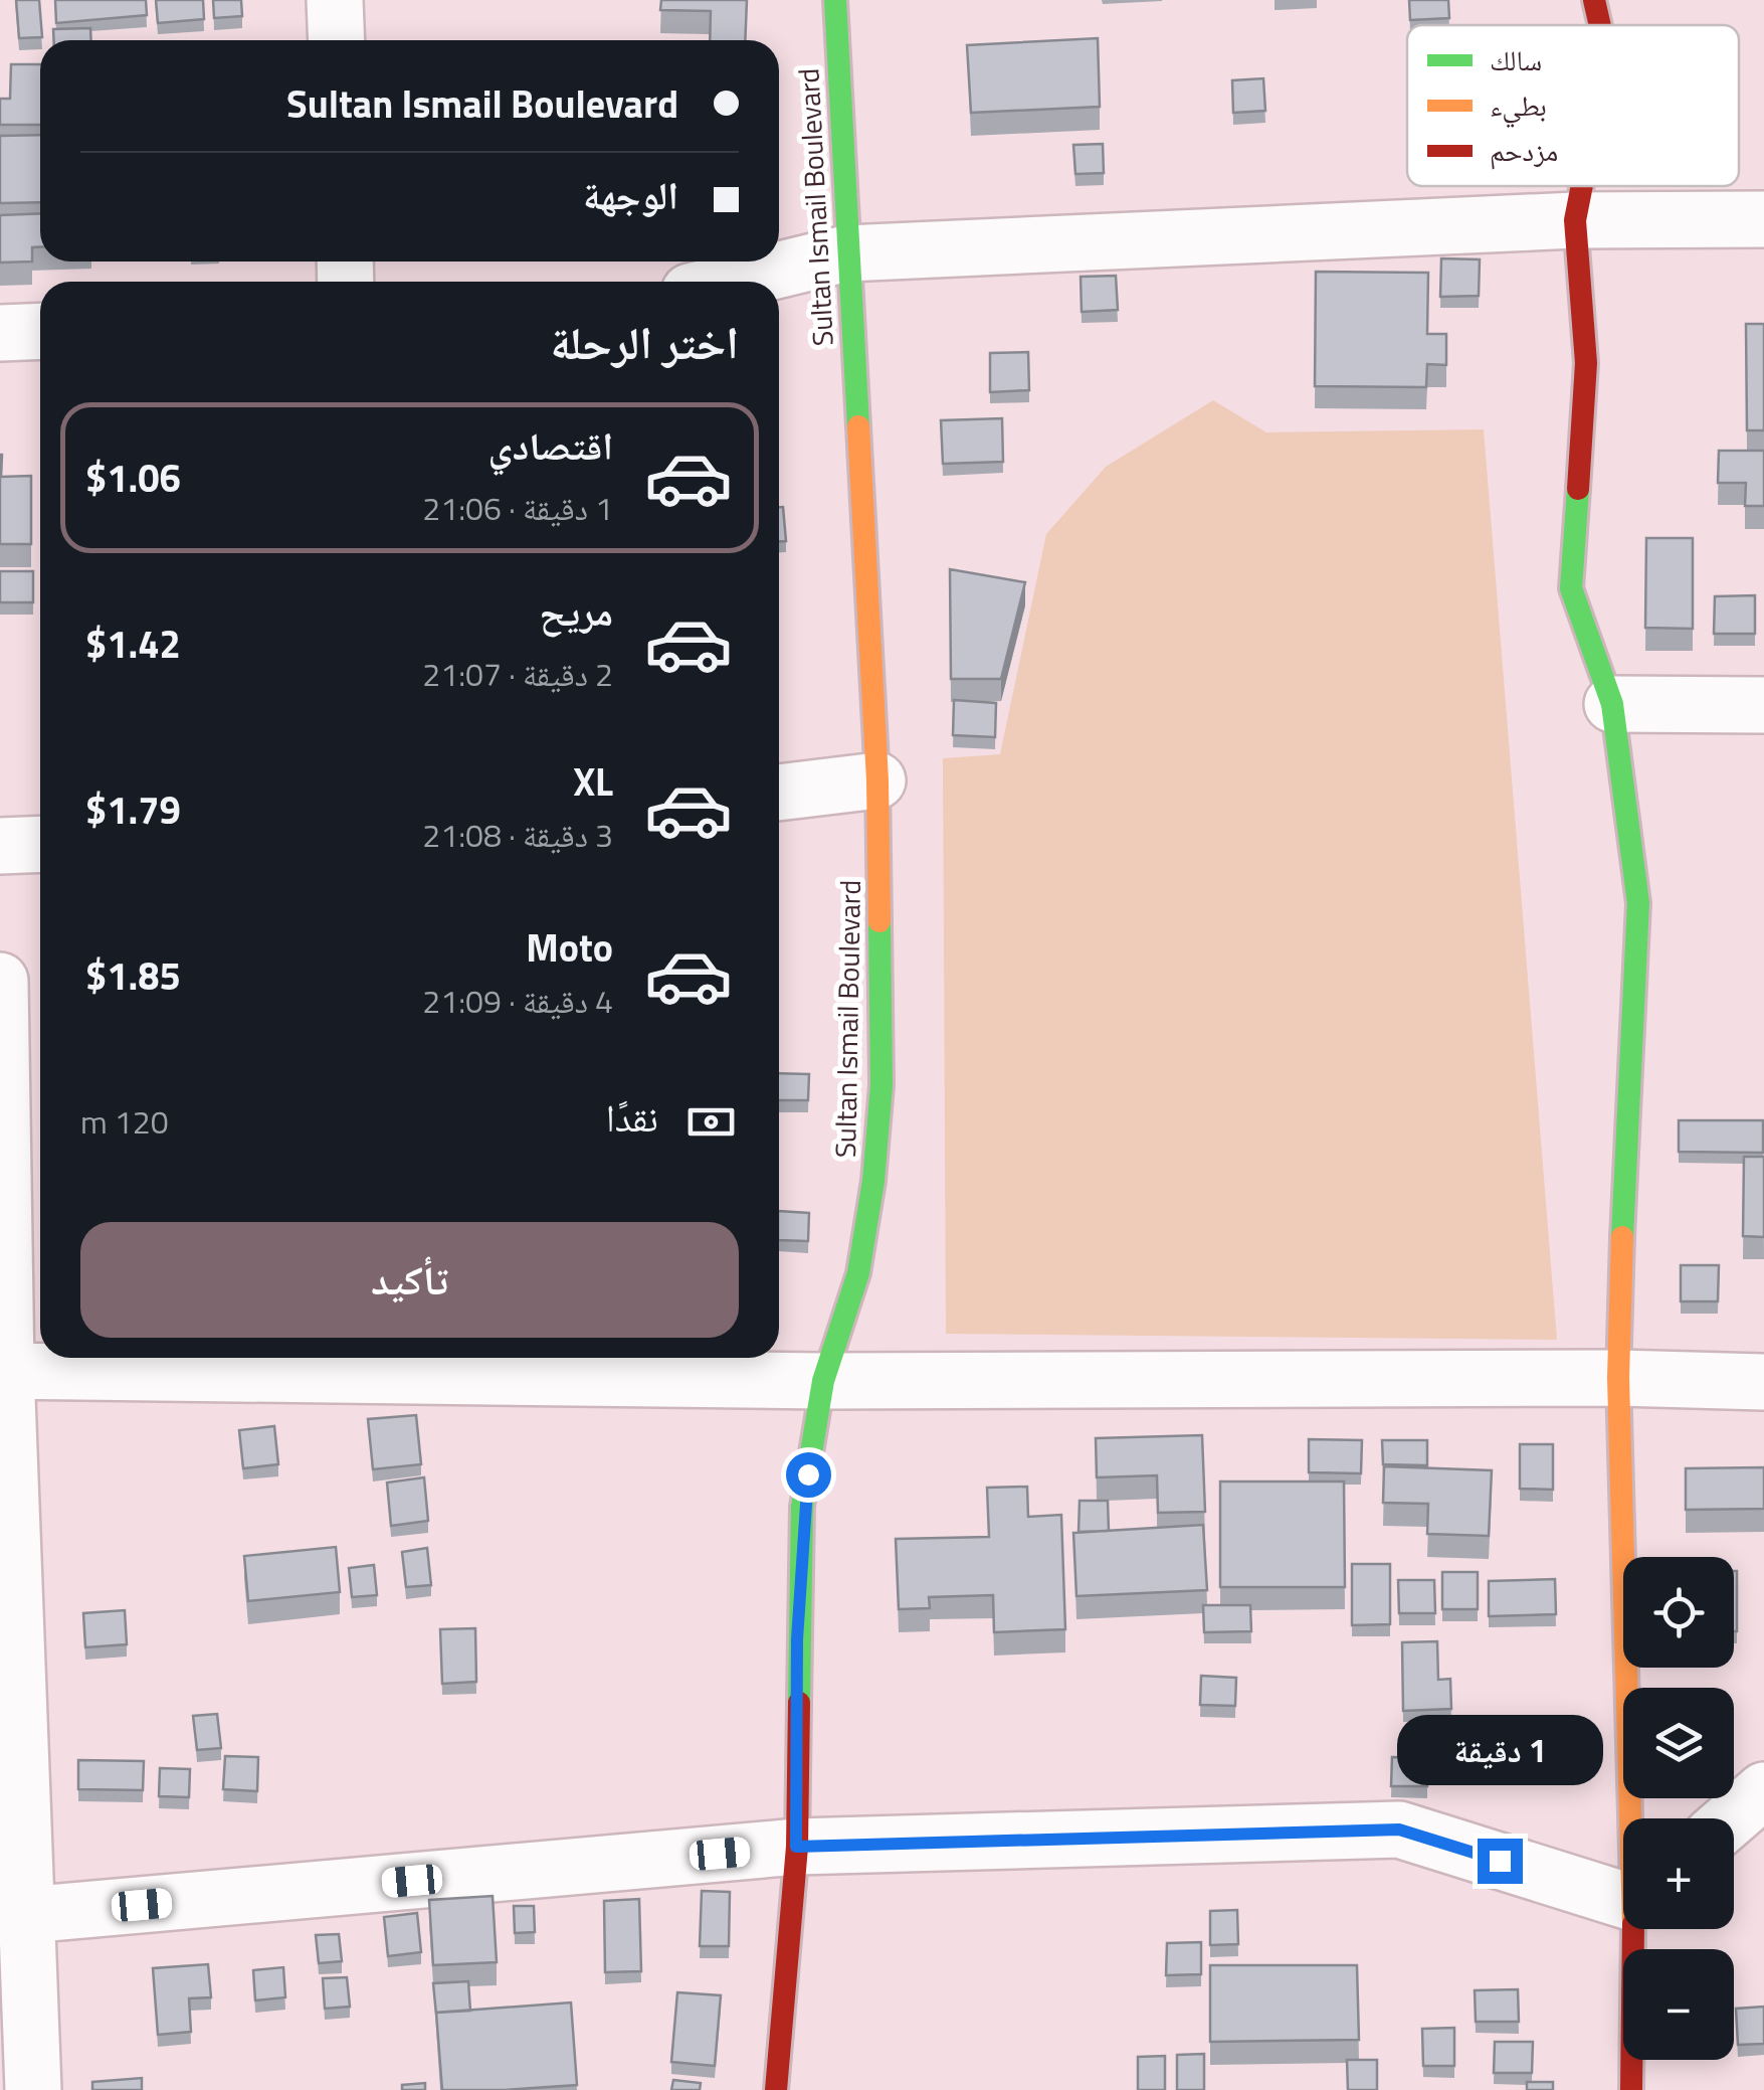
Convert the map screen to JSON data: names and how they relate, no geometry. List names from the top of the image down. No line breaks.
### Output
{"streets":{"street":["Sultan Ismail Boulevard"]},"legend":["سالك","بطيء","مزدحم"],"page":{"banner":["Sultan Ismail Boulevard","الوجهة"],"heading":"اختر الرحلة","list":[{"name":"اقتصادي","note":"1 دقيقة · 21:06","value":"$1.06"},{"name":"مريح","note":"2 دقيقة · 21:07","value":"$1.42"},{"name":"XL","note":"3 دقيقة · 21:08","value":"$1.79"},{"name":"Moto","note":"4 دقيقة · 21:09","value":"$1.85"}],"pay":["نقدًا","120 m"],"buttons":"تأكيد","map_buttons":["+","−"],"bubble":"1 دقيقة"}}
